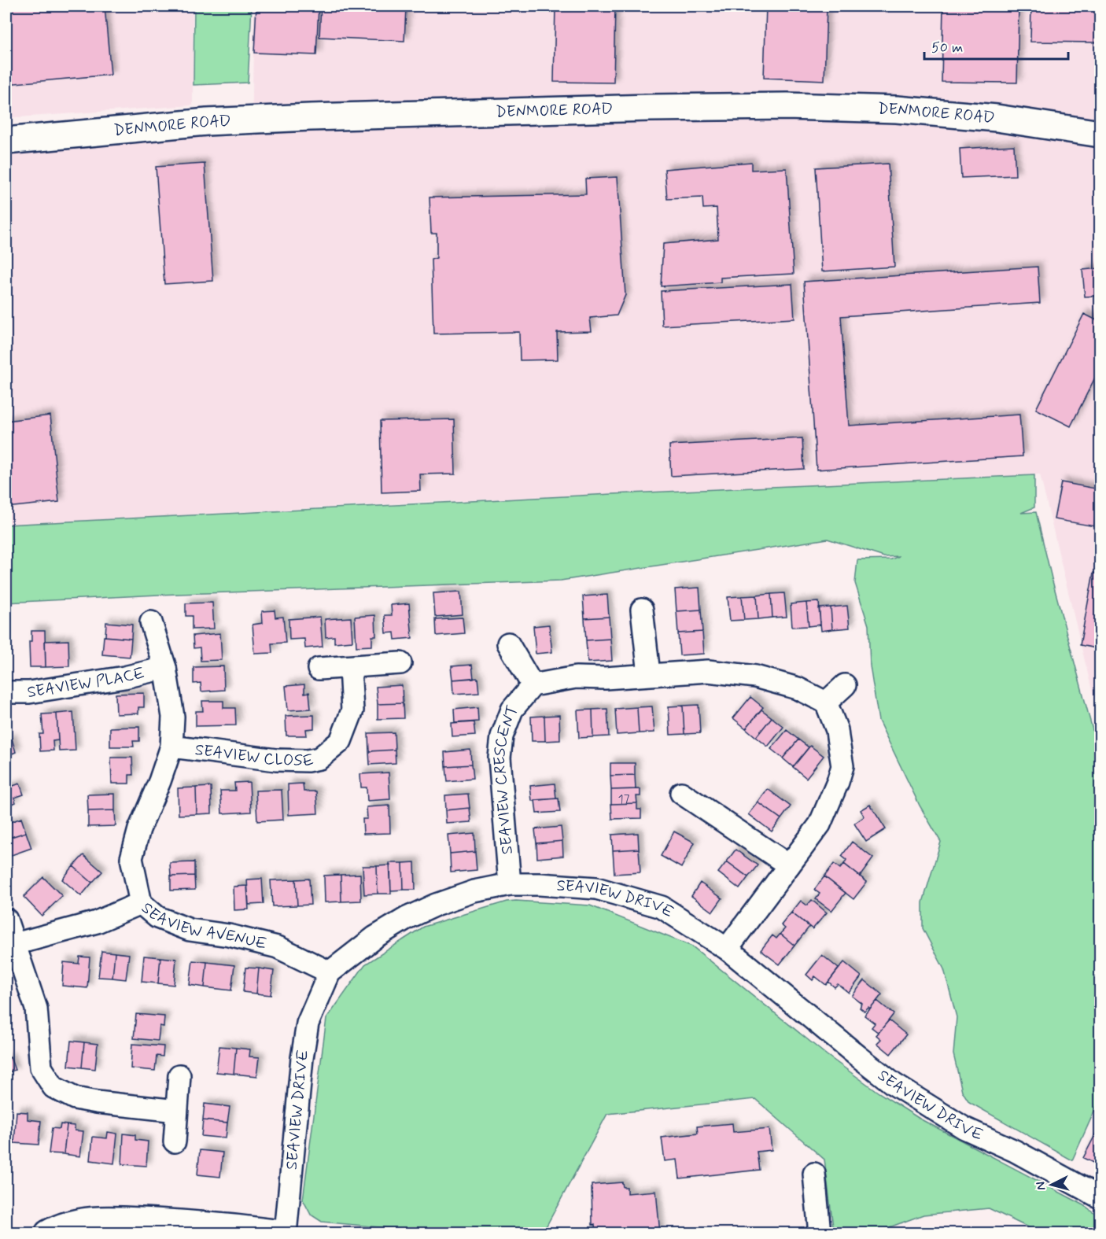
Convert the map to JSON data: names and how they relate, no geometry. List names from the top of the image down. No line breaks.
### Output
{"streets":{"street":["DENMORE ROAD","SEAVIEW PLACE","SEAVIEW CLOSE","SEAVIEW CRESCENT","SEAVIEW DRIVE","SEAVIEW AVENUE"]},"crossings":[["SEAVIEW PLACE","SEAVIEW AVENUE"],["SEAVIEW CLOSE","SEAVIEW AVENUE"],["SEAVIEW CRESCENT","SEAVIEW DRIVE"],["SEAVIEW DRIVE","SEAVIEW AVENUE"]],"house_numbers":["17"],"scale_bar":"50 m","north":"left"}
